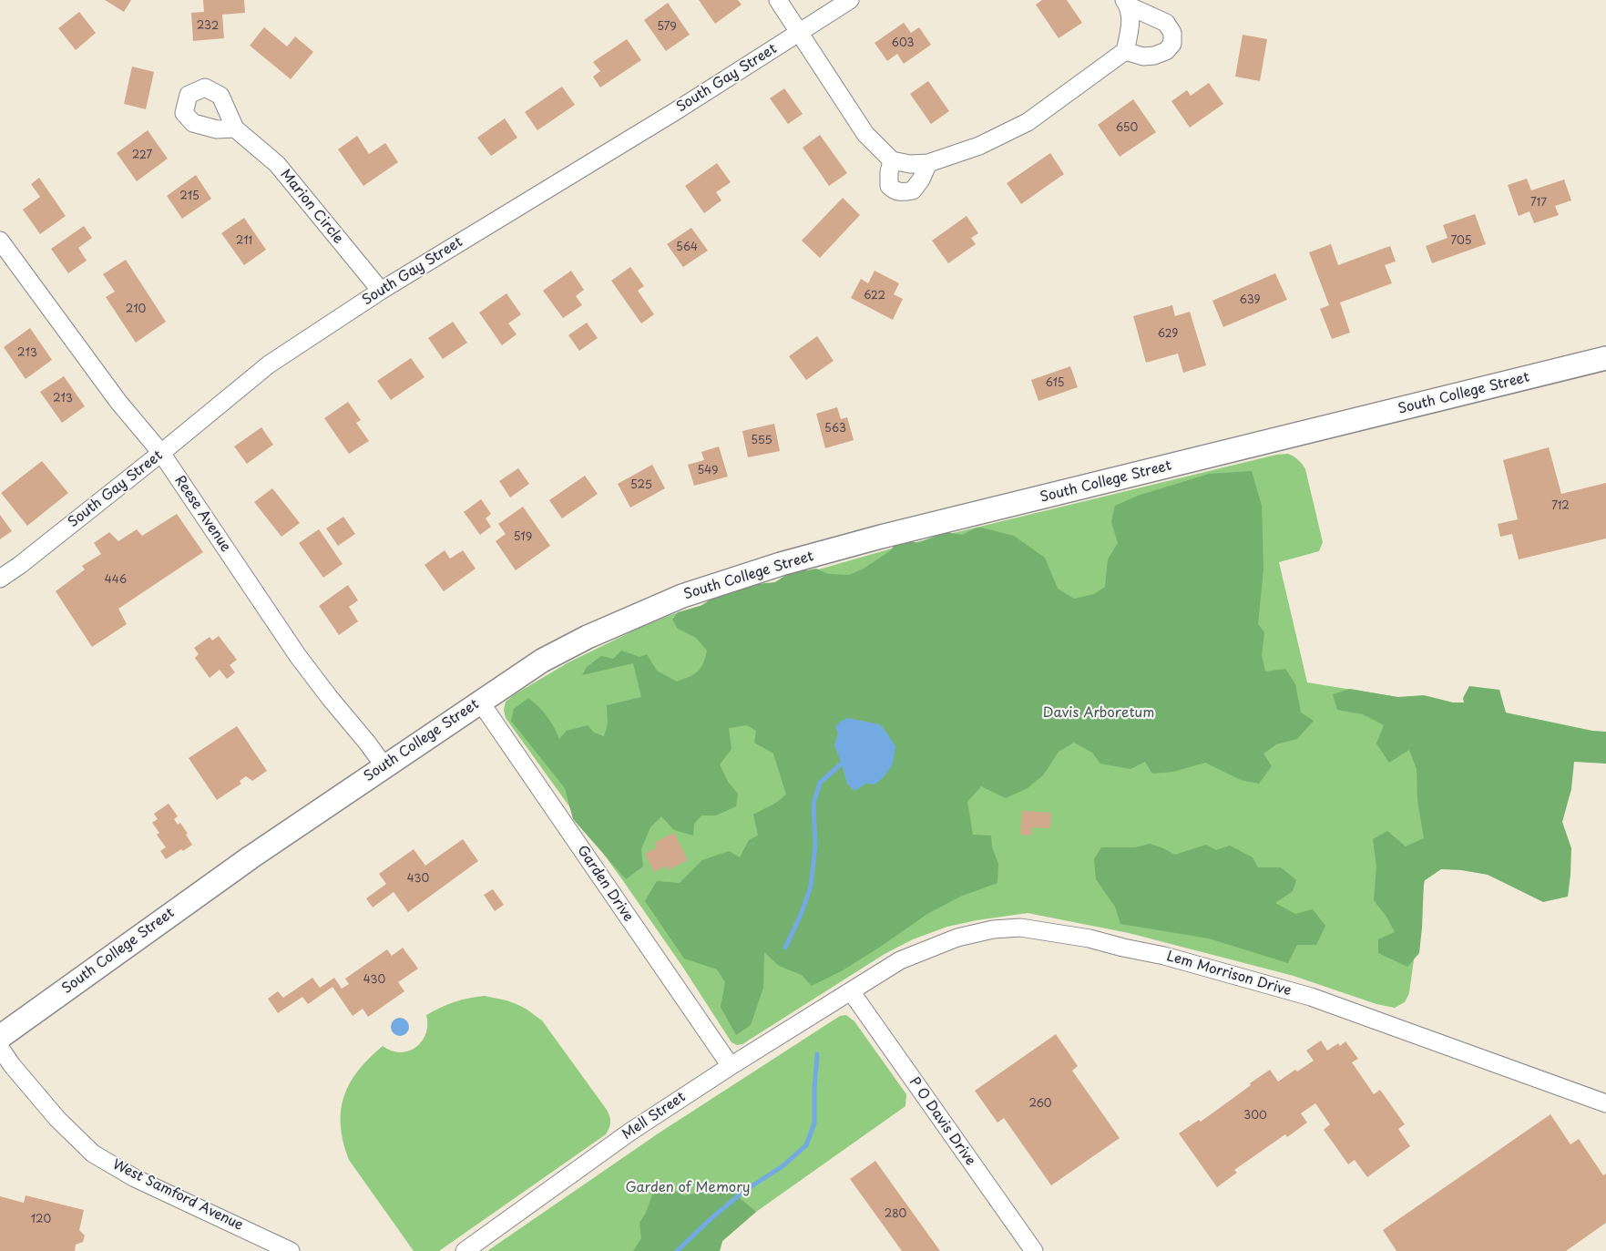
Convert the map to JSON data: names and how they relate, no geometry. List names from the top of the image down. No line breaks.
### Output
{"streets":{"main road":["South College Street"],"street":["South Gay Street","Marion Circle","Reese Avenue","Garden Drive","Lem Morrison Drive","Mell Street","P O Davis Drive","West Samford Avenue"]},"crossings":[["South Gay Street","Marion Circle"],["South Gay Street","Reese Avenue"],["South College Street","Reese Avenue"],["South College Street","Garden Drive"],["Garden Drive","Mell Street"],["Lem Morrison Drive","Mell Street"],["Lem Morrison Drive","P O Davis Drive"],["Mell Street","P O Davis Drive"]],"parks":["Davis Arboretum","Garden of Memory"],"house_numbers":["232","579","603","650","227","215","717","211","705","564","622","639","210","629","213","615","213","563","555","549","525","712","519","446","430","430","260","300","280","120"]}
